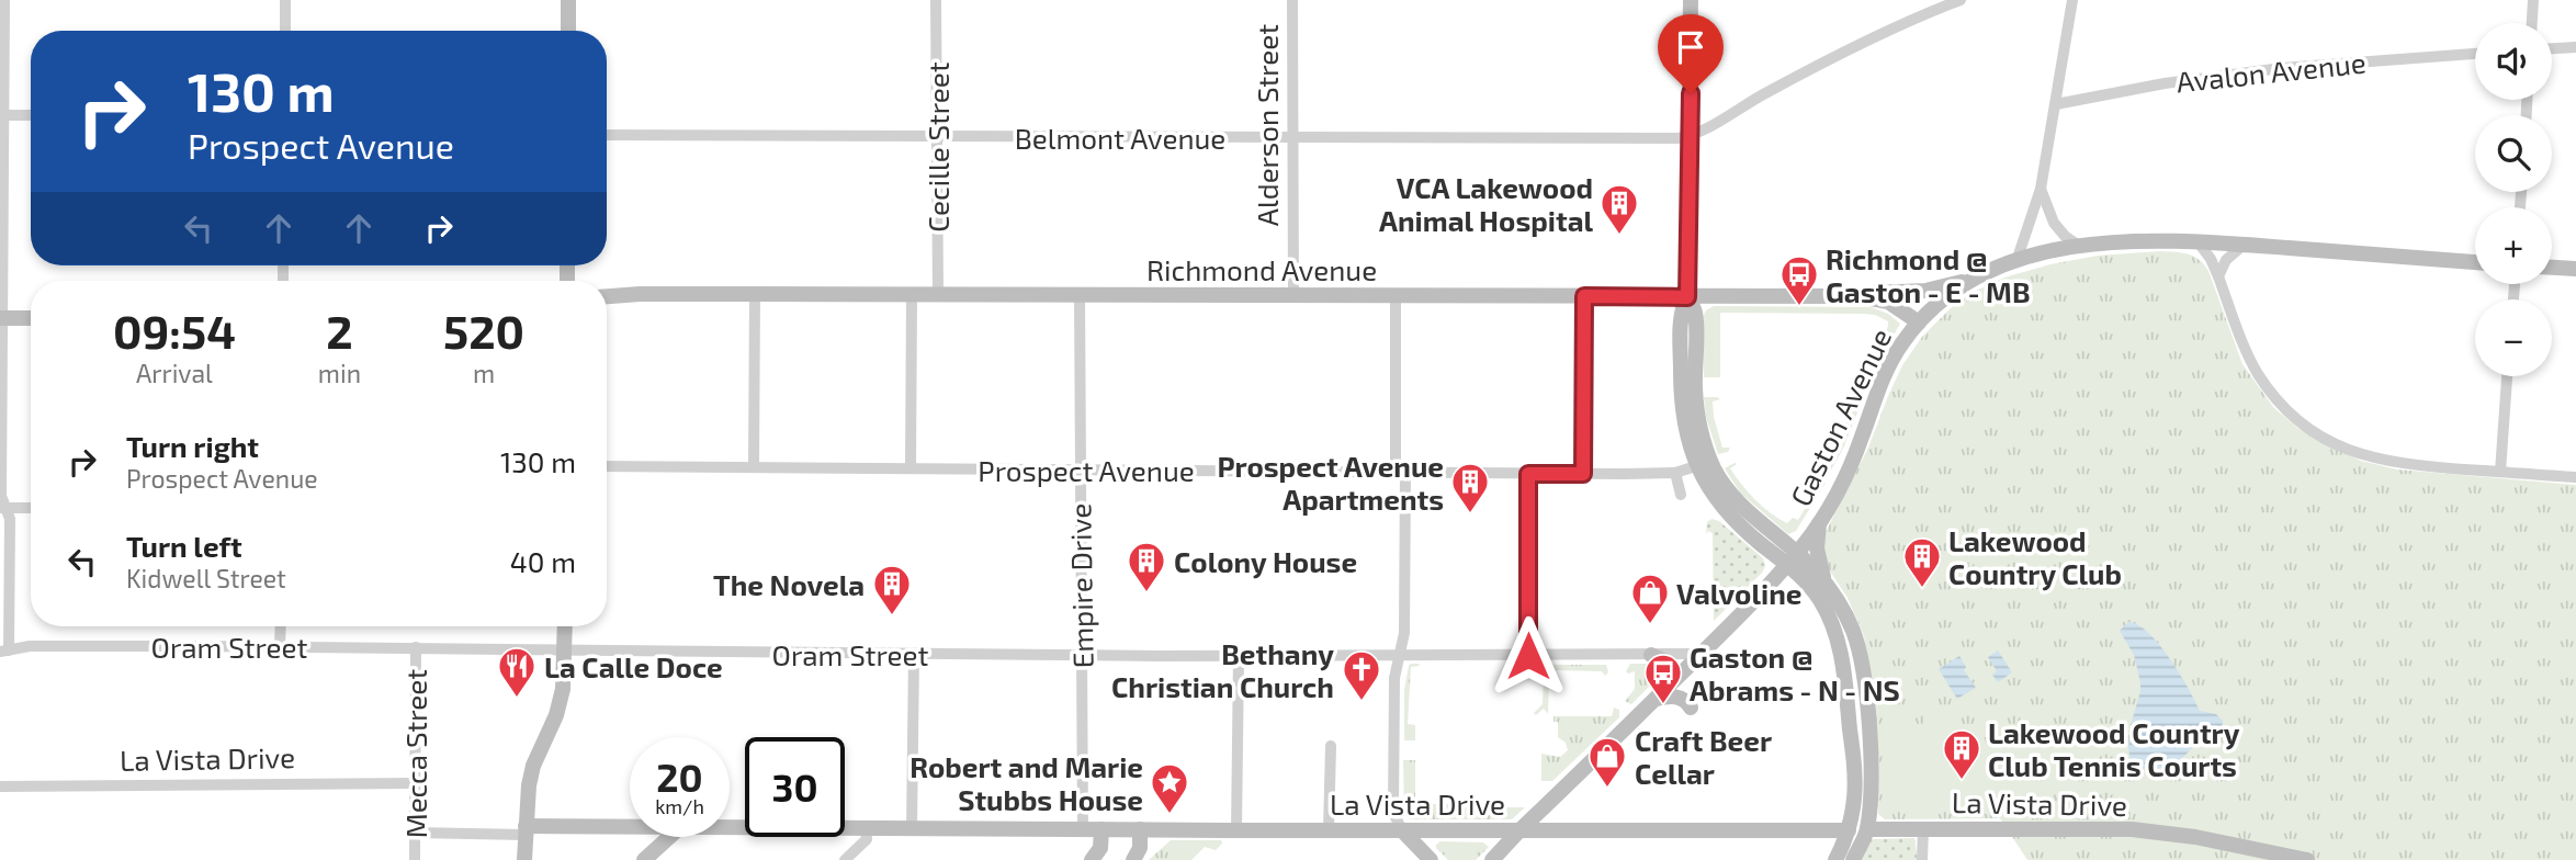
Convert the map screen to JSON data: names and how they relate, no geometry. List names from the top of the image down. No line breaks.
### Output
{"streets":{"street":["Avalon Avenue","Alderson Street","Belmont Avenue","Cecille Street","Richmond Avenue","Gaston Avenue","Prospect Avenue","Empire Drive","Oram Street","Mecca Street","La Vista Drive"]},"crossings":[["Alderson Street","Belmont Avenue"],["Alderson Street","Richmond Avenue"],["Belmont Avenue","Cecille Street"],["Cecille Street","Richmond Avenue"],["Richmond Avenue","Gaston Avenue"],["Richmond Avenue","Empire Drive"],["Gaston Avenue","Oram Street"],["Gaston Avenue","La Vista Drive"],["Prospect Avenue","Empire Drive"],["Empire Drive","Oram Street"],["Empire Drive","La Vista Drive"],["Oram Street","Mecca Street"],["Mecca Street","La Vista Drive"]],"places":{"building":["VCA Lakewood Animal Hospital","Prospect Avenue Apartments","Lakewood Country Club","Colony House","The Novela","Lakewood Country Club Tennis Courts"],"bus stop":["Richmond @ Gaston - E - MB","Gaston @ Abrams - N - NS"],"shop":["Valvoline","Craft Beer Cellar"],"restaurant":["La Calle Doce"],"church":["Bethany Christian Church"],"place":["Robert and Marie Stubbs House"]},"page":{"map_buttons":["+","−"],"turn":["130 m","Prospect Avenue"],"eta":["09:54","Arrival","2","min","520","m"],"list":[{"name":"Turn right","note":"Prospect Avenue","value":"130 m"},{"name":"Turn left","note":"Kidwell Street","value":"40 m"}],"speed":"20 km/h","limit":"30"}}
